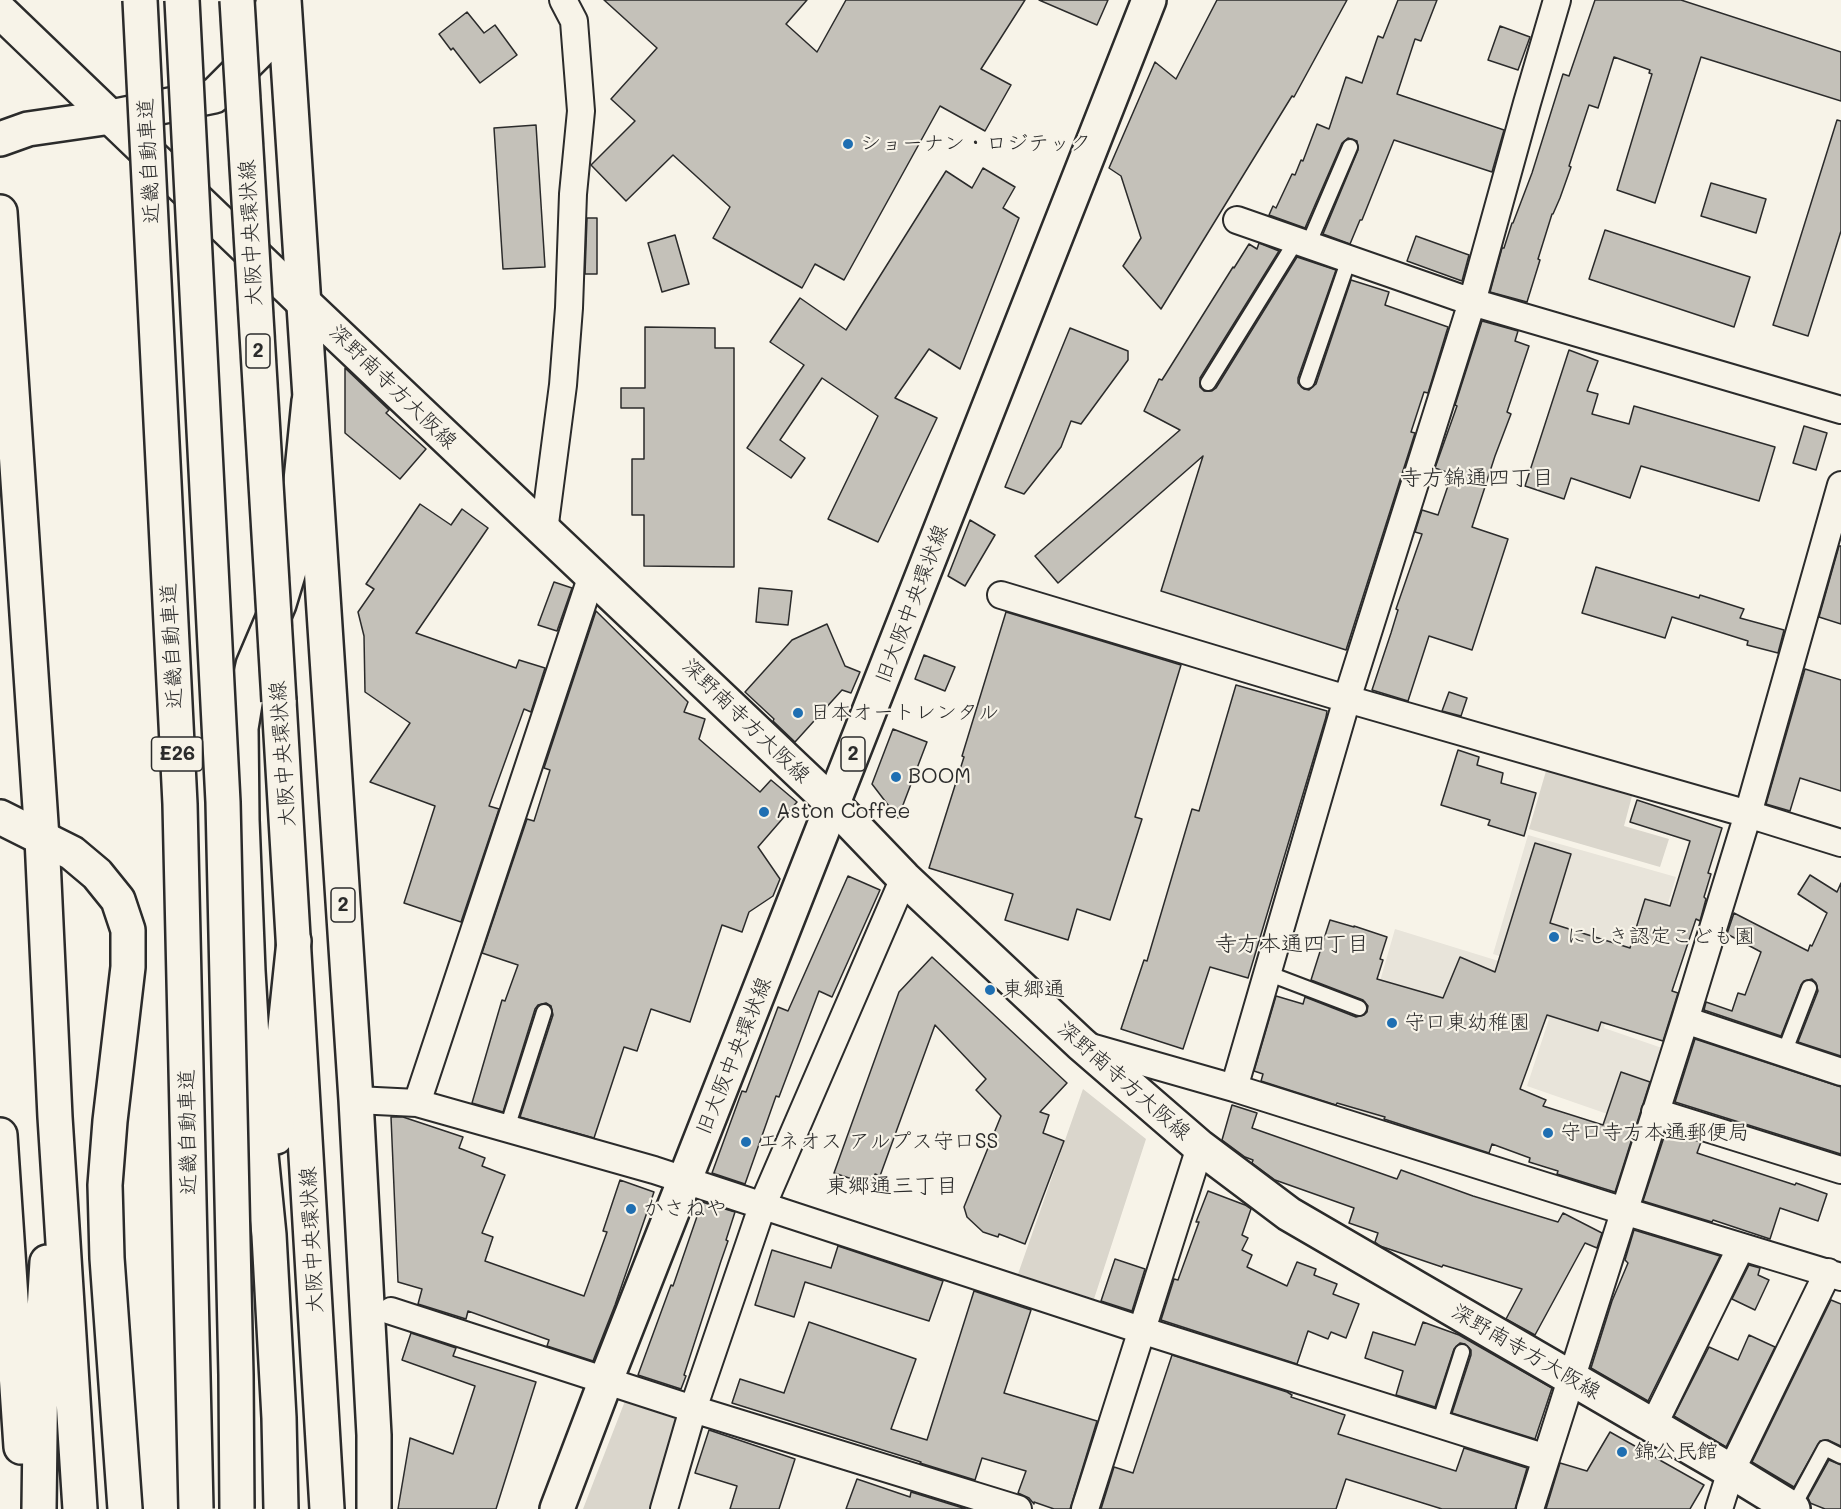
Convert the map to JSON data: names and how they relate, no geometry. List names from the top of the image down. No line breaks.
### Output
{"streets":{"main road":["近畿自動車道","大阪中央環状線","2","深野南寺方大阪線","旧大阪中央環状線","E26"]},"crossings":[["大阪中央環状線","2"],["2","深野南寺方大阪線"],["深野南寺方大阪線","旧大阪中央環状線"]],"districts":["寺方錦通四丁目","寺方本通四丁目","東郷通三丁目"],"places":["ショーナン・ロジテック","日本オートレンタル","BOOM","Aston Coffee","にしき認定こども園","東郷通","守口東幼稚園","守口寺方本通郵便局","エネオス アルプス守口SS","かさねや","錦公民館"]}
